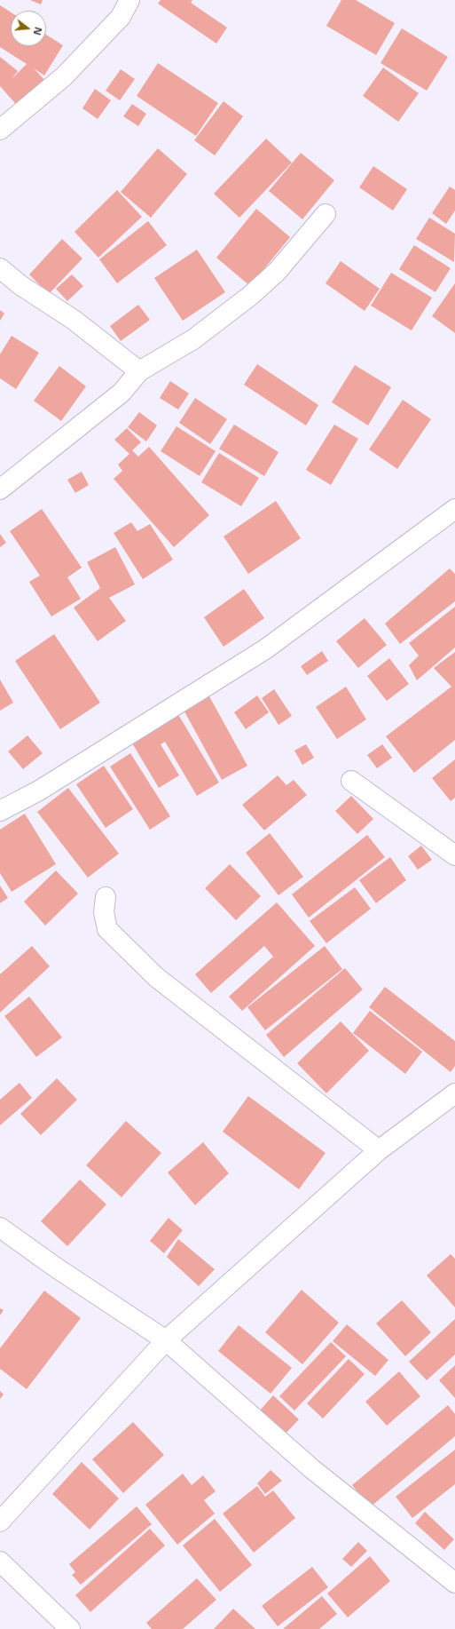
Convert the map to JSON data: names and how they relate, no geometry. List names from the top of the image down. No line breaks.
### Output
{"north":"right"}
